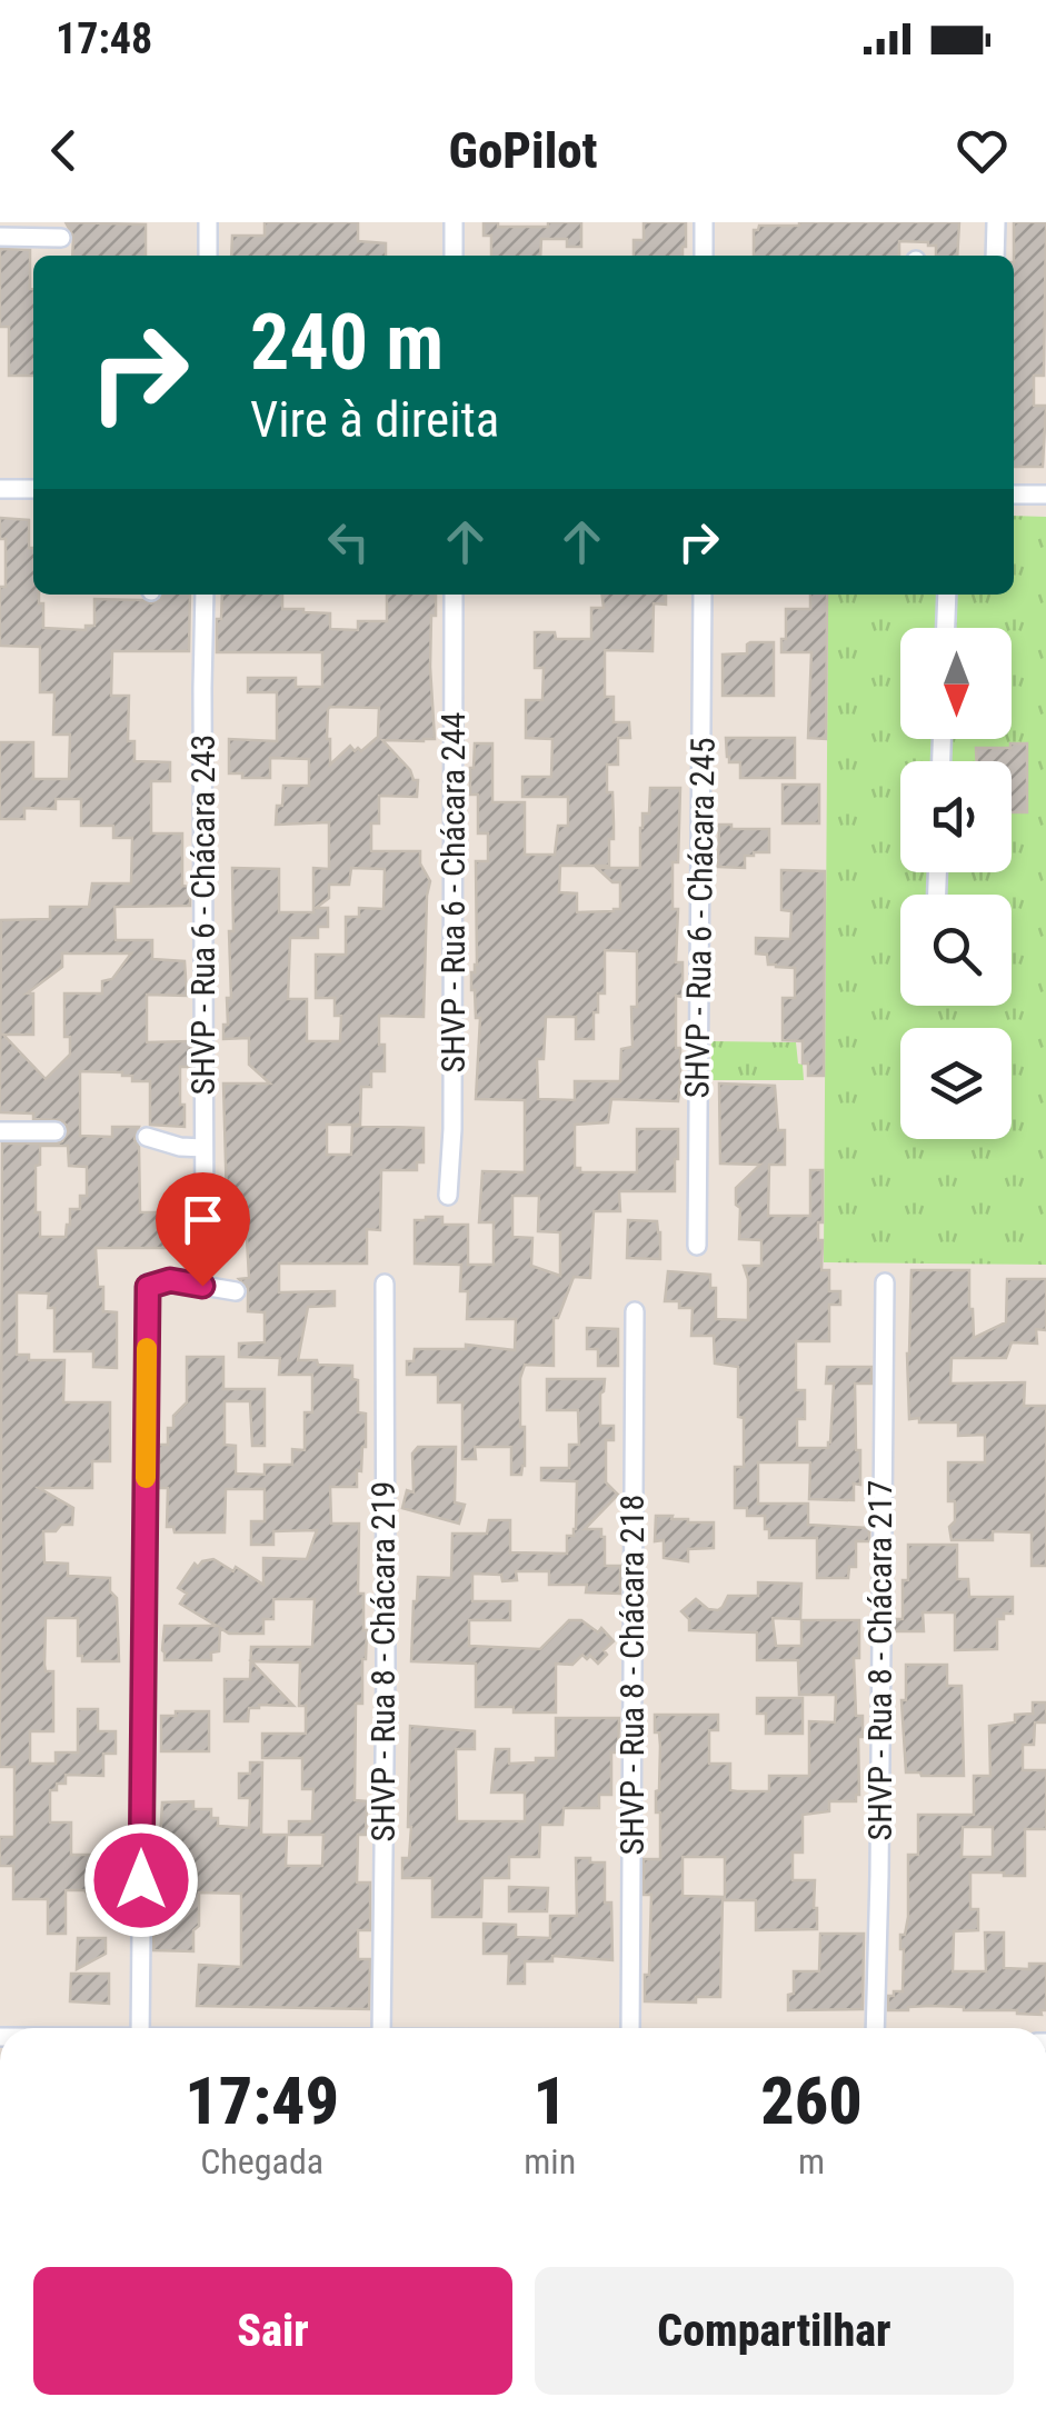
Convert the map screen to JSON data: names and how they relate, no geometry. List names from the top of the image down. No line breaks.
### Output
{"streets":{"street":["SHVP - Rua 6 - Chácara 244","SHVP - Rua 6 - Chácara 243","SHVP - Rua 6 - Chácara 245","SHVP - Rua 8 - Chácara 217","SHVP - Rua 8 - Chácara 219","SHVP - Rua 8 - Chácara 218"]},"north":"bottom","page":{"status":"17:48","header":"GoPilot","turn":["240 m","Vire à direita"],"eta":["17:49","Chegada","1","min","260","m"],"buttons":["Sair","Compartilhar"]}}
